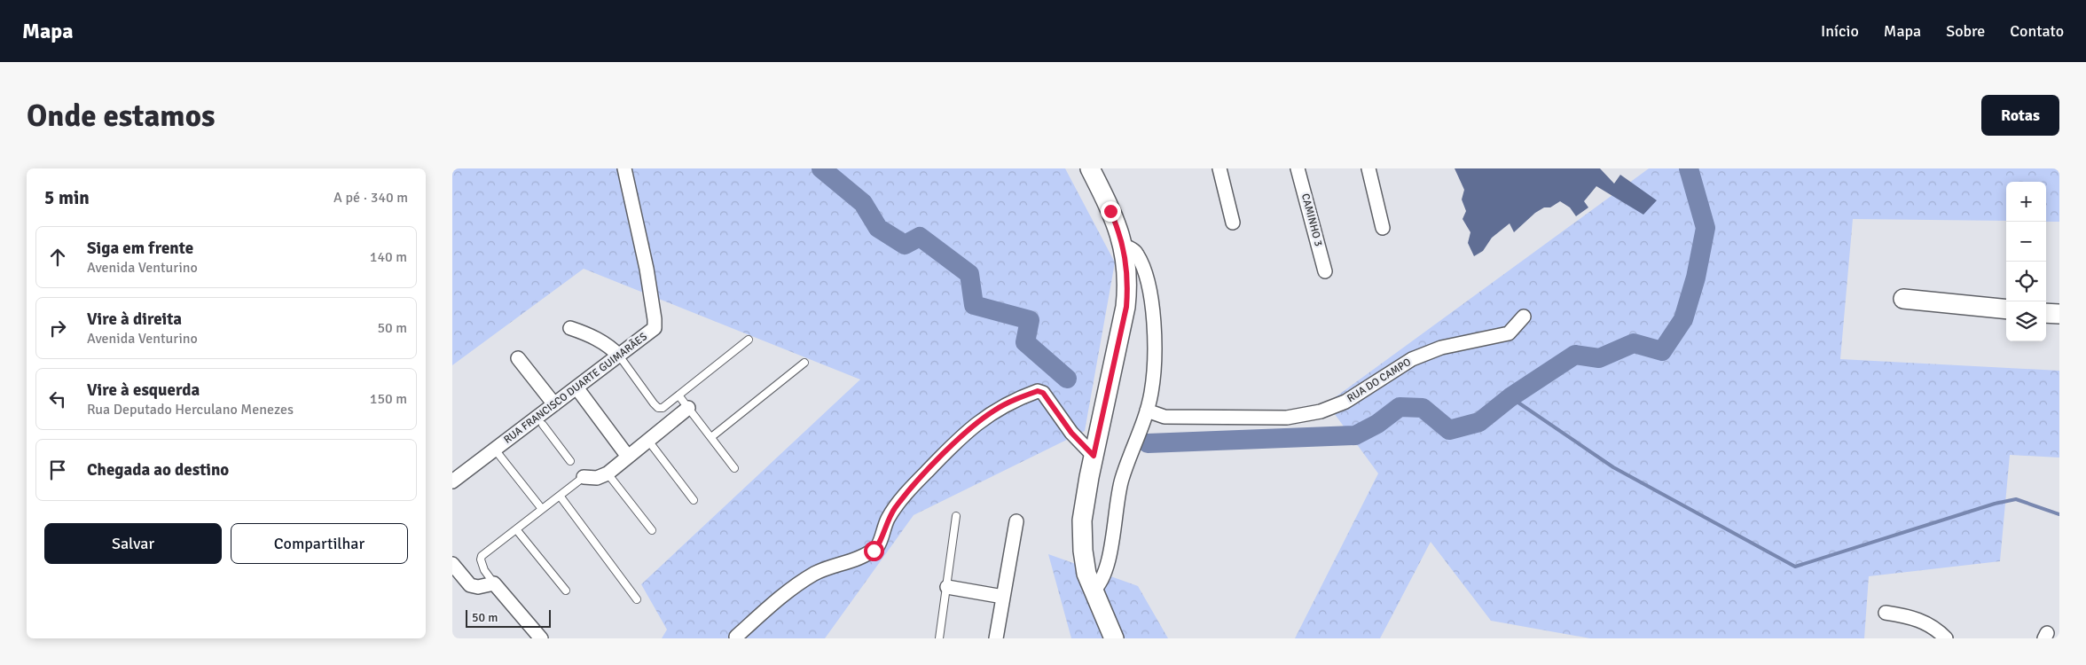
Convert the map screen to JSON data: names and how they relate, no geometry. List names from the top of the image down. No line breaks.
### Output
{"streets":{"street":["CAMINHO 3","RUA DO CAMPO","RUA FRANCISCO DUARTE GUIMARÃES"]},"scale_bar":"50 m","page":{"header":"Mapa","nav":["Início","Mapa","Sobre","Contato"],"buttons":["Rotas",["Salvar","Compartilhar"]],"title":"Onde estamos","heading":["5 min","A pé · 340 m"],"map_buttons":["+","−"],"list":[["Siga em frente","Avenida Venturino","140 m"],["Vire à direita","Avenida Venturino","50 m"],["Vire à esquerda","Rua Deputado Herculano Menezes","150 m"],"Chegada ao destino"],"scale":"50 m"}}
